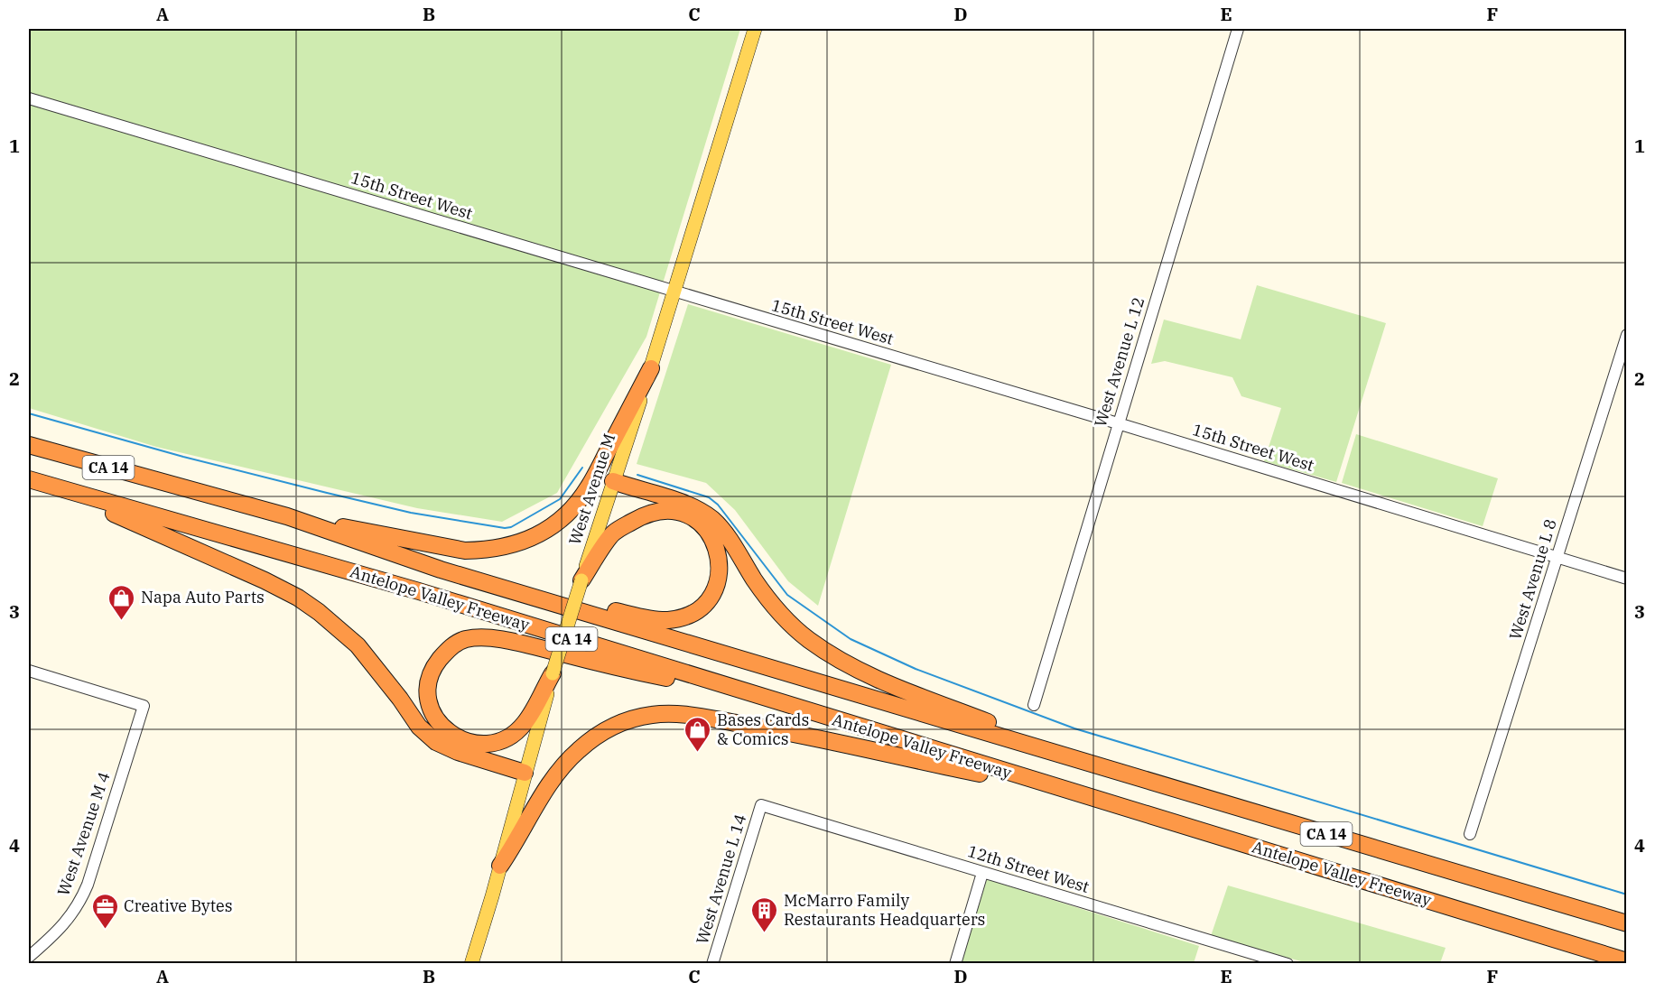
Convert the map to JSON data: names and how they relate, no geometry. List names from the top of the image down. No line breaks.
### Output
{"streets":{"highway":["CA 14","Antelope Valley Freeway"],"main road":["West Avenue M"],"street":["15th Street West","West Avenue L 12","West Avenue L 8","West Avenue M 4","12th Street West","West Avenue L 14"]},"crossings":[["15th Street West","West Avenue L 12"],["15th Street West","West Avenue M"],["15th Street West","West Avenue L 8"],["12th Street West","West Avenue L 14"]],"places":{"shop":["Napa Auto Parts","Bases Cards & Comics"],"office":["Creative Bytes"],"building":["McMarro Family Restaurants Headquarters"]},"grid":{"columns":["A","B","C","D","E","F"],"rows":["1","2","3","4"]}}
